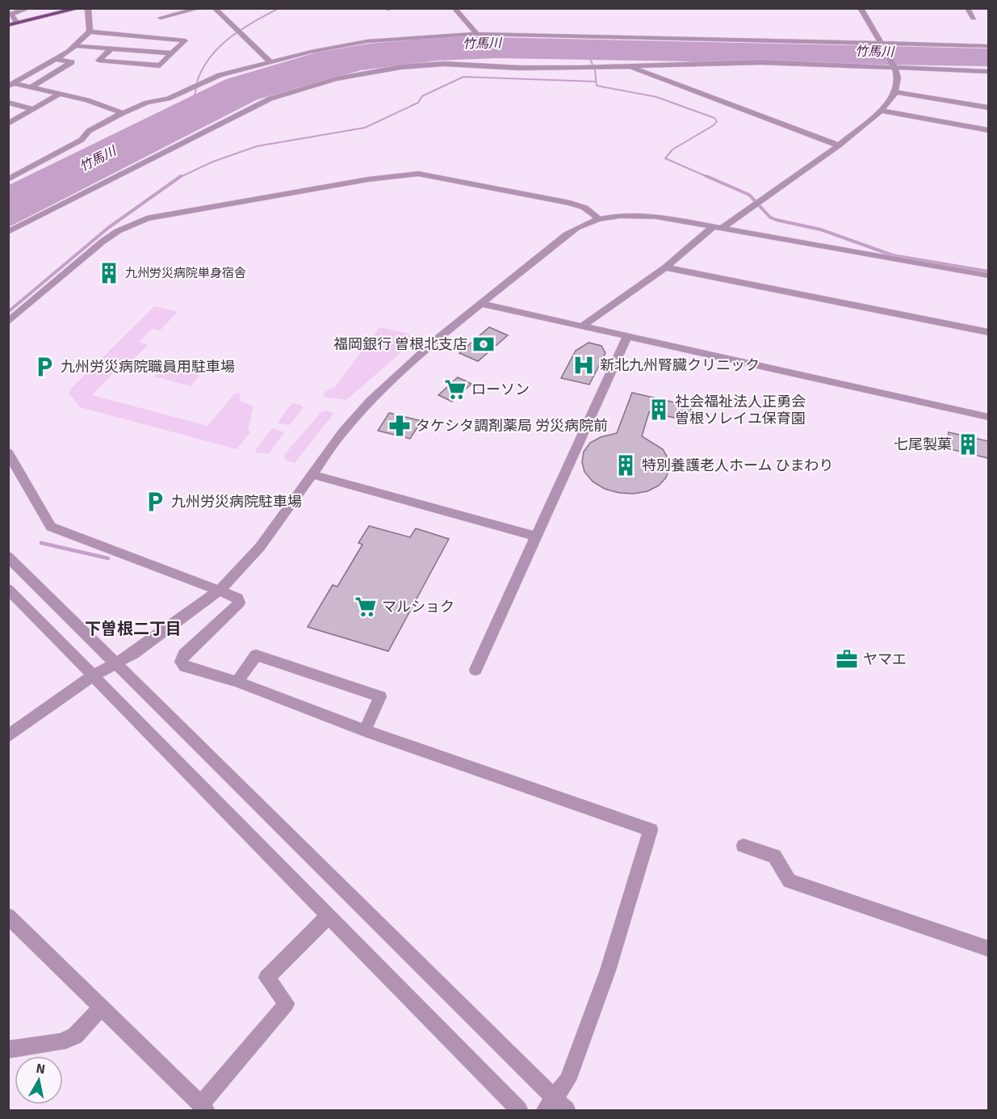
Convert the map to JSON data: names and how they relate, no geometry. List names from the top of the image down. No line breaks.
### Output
{"districts":["下曽根二丁目"],"water":["竹馬川"],"places":{"building":["九州労災病院単身宿舎","社会福祉法人正勇会 曽根ソレイユ保育園","七尾製菓","特別養護老人ホーム ひまわり"],"bank":["福岡銀行 曽根北支店"],"hospital":["新北九州腎臓クリニック"],"parking":["九州労災病院職員用駐車場","九州労災病院駐車場"],"supermarket":["ローソン","マルショク"],"pharmacy":["タケシタ調剤薬局 労災病院前"],"office":["ヤマエ"]},"north":"top"}
